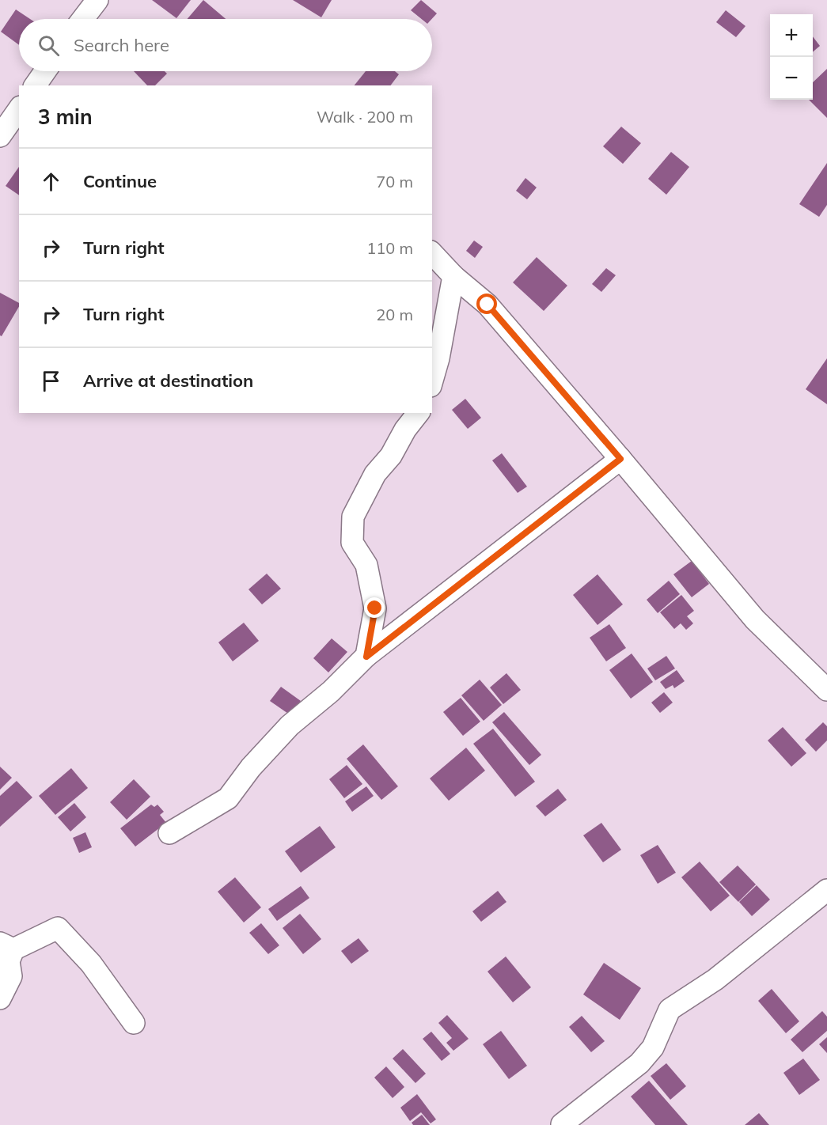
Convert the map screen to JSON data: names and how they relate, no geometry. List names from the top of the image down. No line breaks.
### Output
{"page":{"map_buttons":["+","−"],"search":"Search here","heading":["3 min","Walk · 200 m"],"list":[["Continue","70 m"],["Turn right","110 m"],["Turn right","20 m"],"Arrive at destination"]}}
